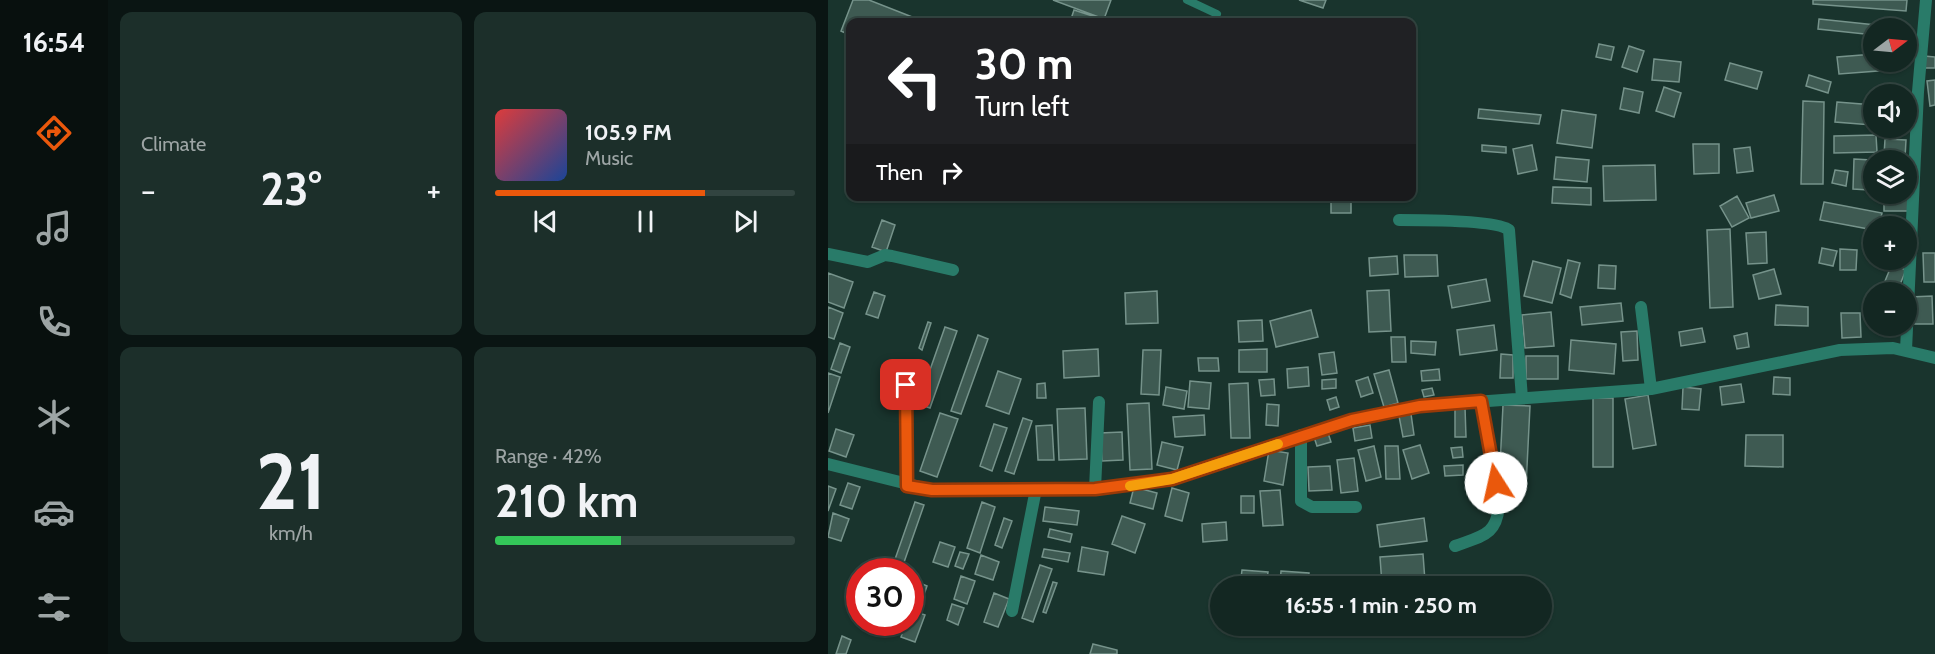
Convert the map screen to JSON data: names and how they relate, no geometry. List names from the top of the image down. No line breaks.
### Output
{"north":"right","page":{"tabs":"16:54","tile":["Climate",["21","km/h"],["Range · 42%","210 km"]],"map_buttons":["+","−"],"turn":["30 m","Turn left"],"song":["105.9 FM","Music"],"then":"Then","heat":["−","23°","+"],"limit":"30","trip":"16:55 · 1 min · 250 m"}}
